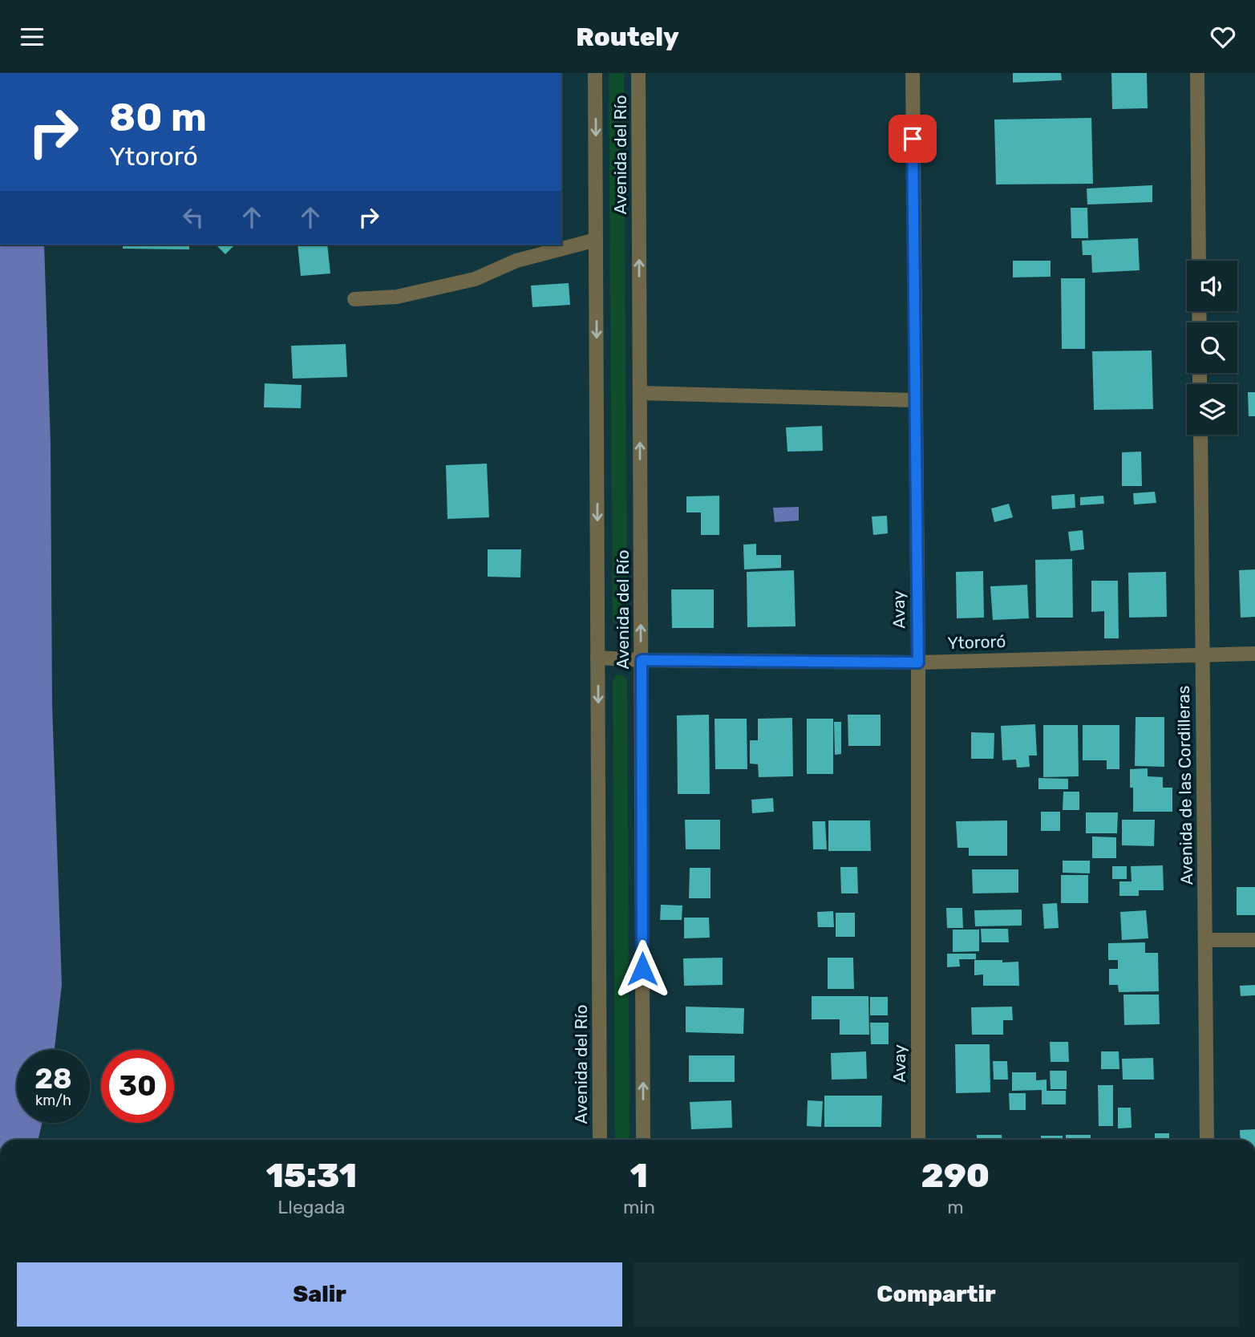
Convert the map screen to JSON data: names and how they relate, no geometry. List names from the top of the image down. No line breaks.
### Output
{"streets":{"street":["Avenida del Río","Avay","Ytororó","Avenida de las Cordilleras"]},"crossings":[["Avenida del Río","Ytororó"],["Avay","Ytororó"],["Ytororó","Avenida de las Cordilleras"]],"page":{"header":"Routely","turn":["80 m","Ytororó"],"speed":"28 km/h","limit":"30","eta":["15:31","Llegada","1","min","290","m"],"buttons":["Salir","Compartir"]}}
